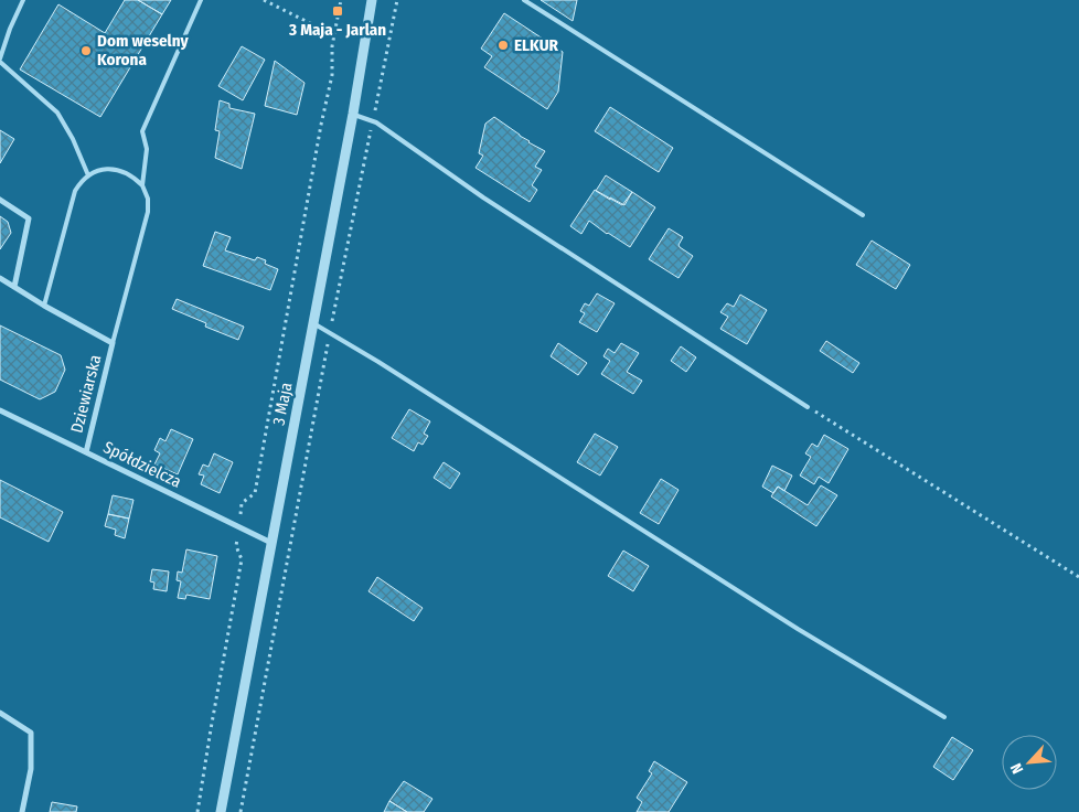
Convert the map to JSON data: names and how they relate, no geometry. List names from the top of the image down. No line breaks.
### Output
{"streets":{"street":["Dziewiarska","3 Maja","Spółdzielcza"]},"crossings":[["Dziewiarska","Spółdzielcza"],["3 Maja","Spółdzielcza"]],"places":{"transit":["3 Maja - Jarlan"],"other":["ELKUR","Dom weselny Korona"]},"north":"bottom left"}
